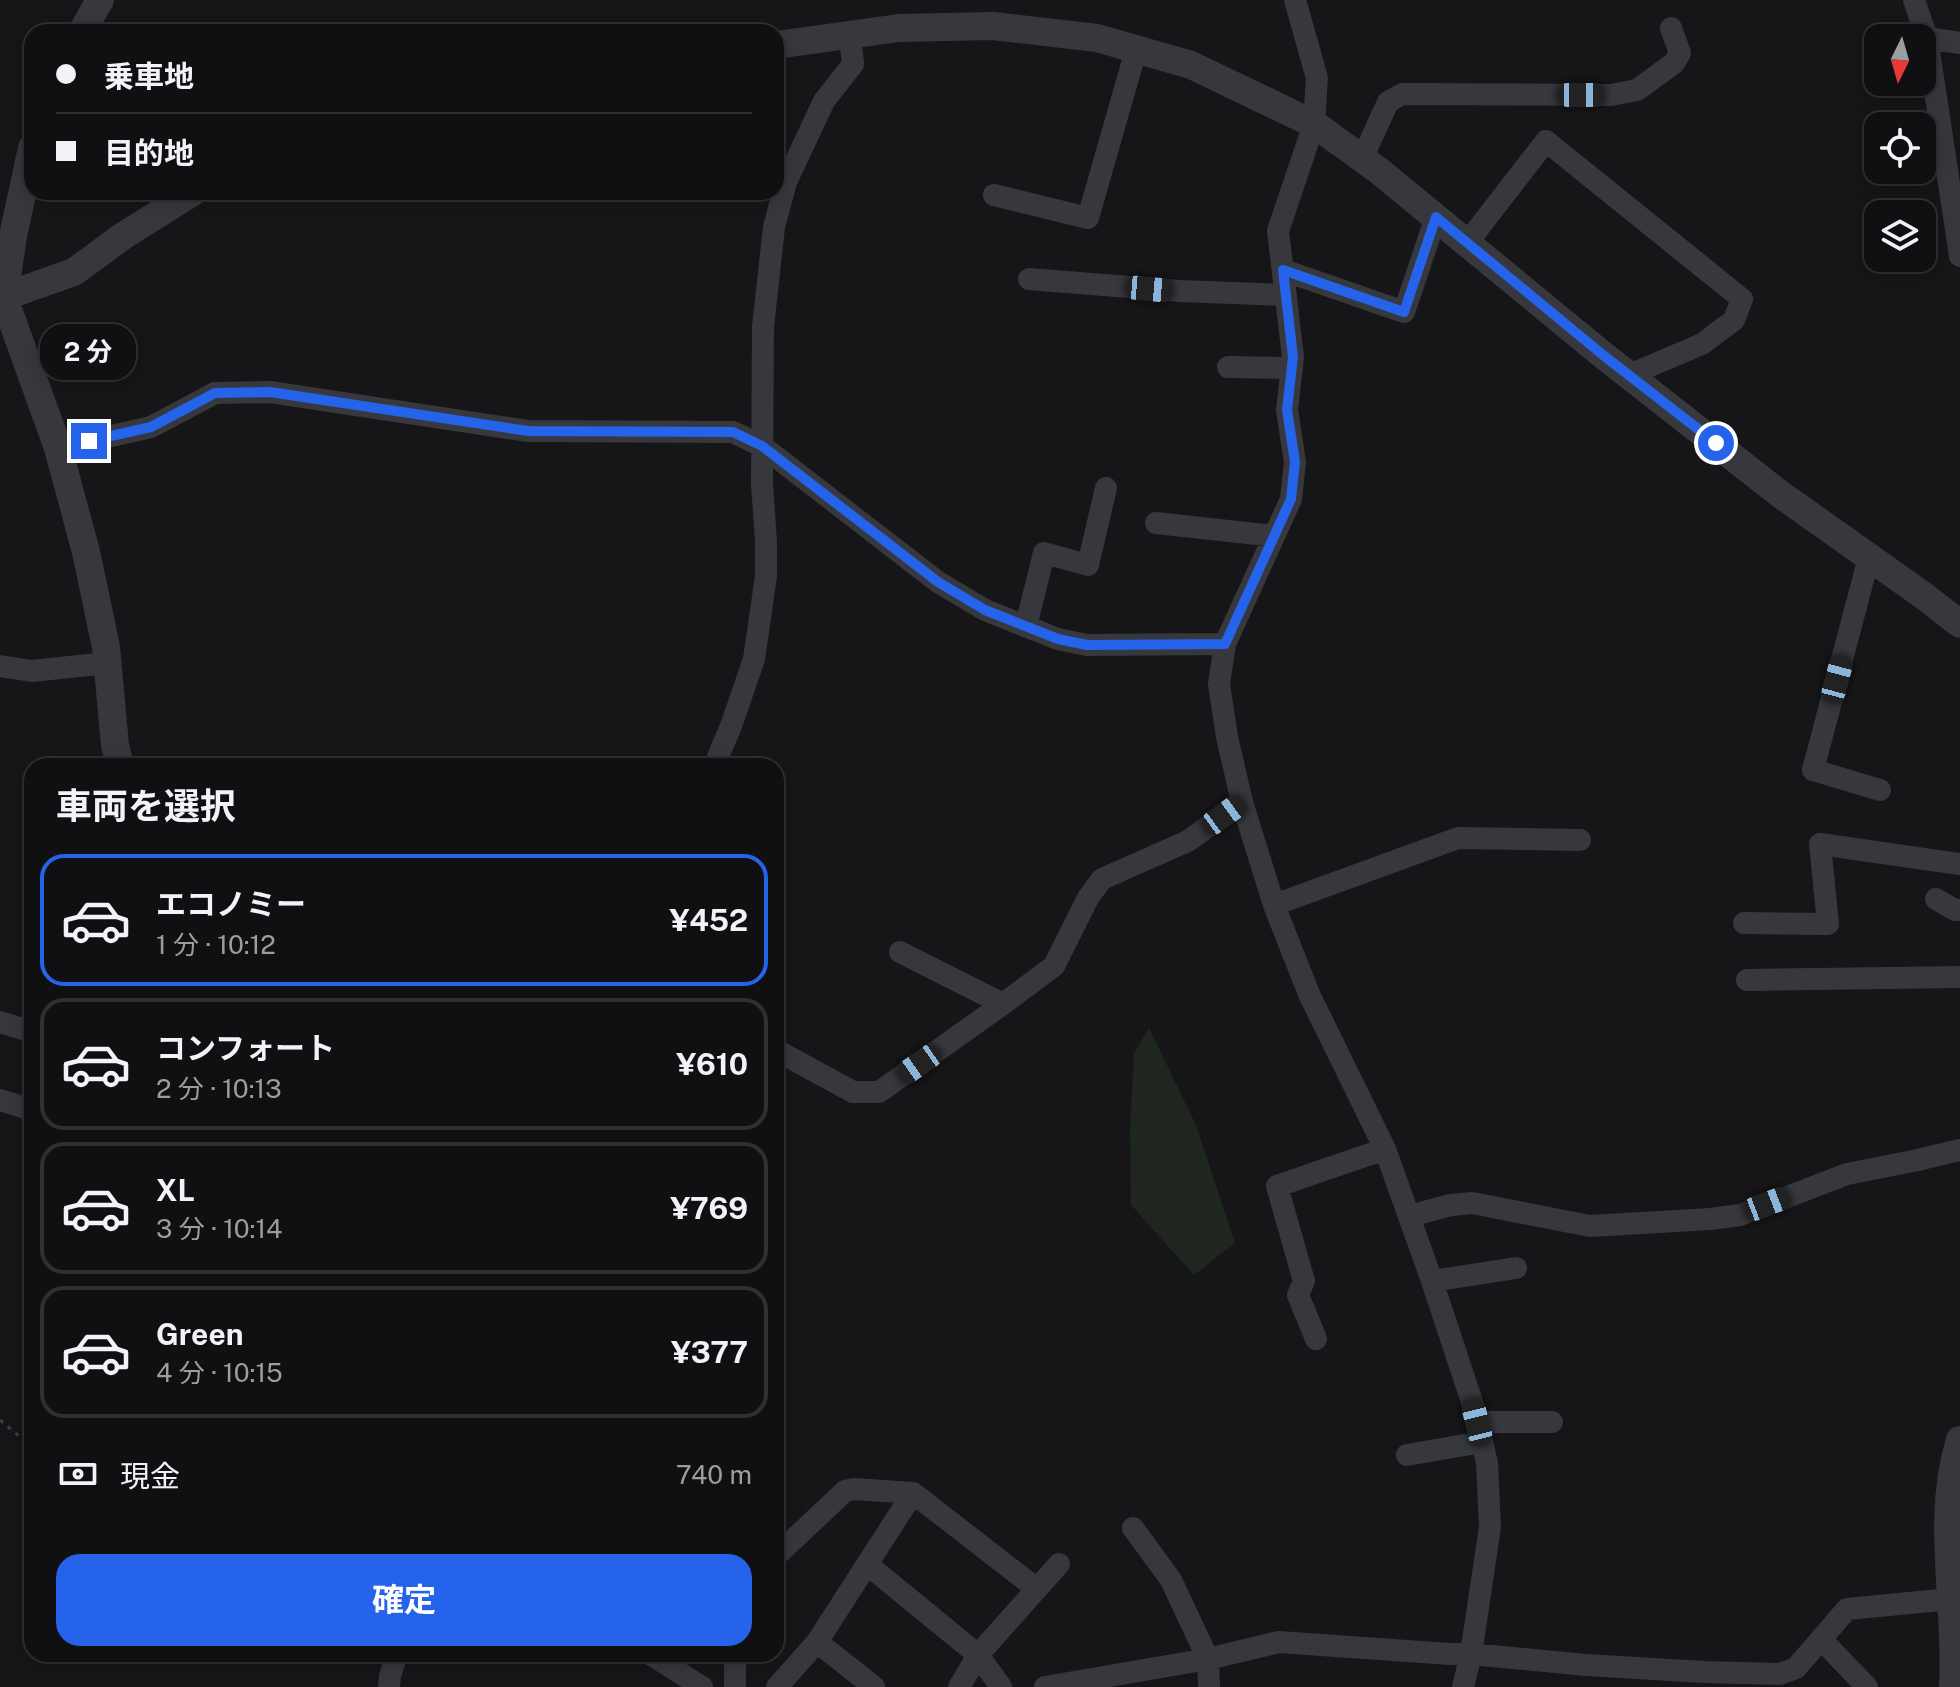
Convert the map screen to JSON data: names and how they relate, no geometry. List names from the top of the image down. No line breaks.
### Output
{"north":"bottom","page":{"banner":["乗車地","目的地"],"bubble":"2 分","heading":"車両を選択","list":[{"name":"エコノミー","note":"1 分 · 10:12","value":"¥452"},{"name":"コンフォート","note":"2 分 · 10:13","value":"¥610"},{"name":"XL","note":"3 分 · 10:14","value":"¥769"},{"name":"Green","note":"4 分 · 10:15","value":"¥377"}],"pay":["現金","740 m"],"buttons":"確定"}}
